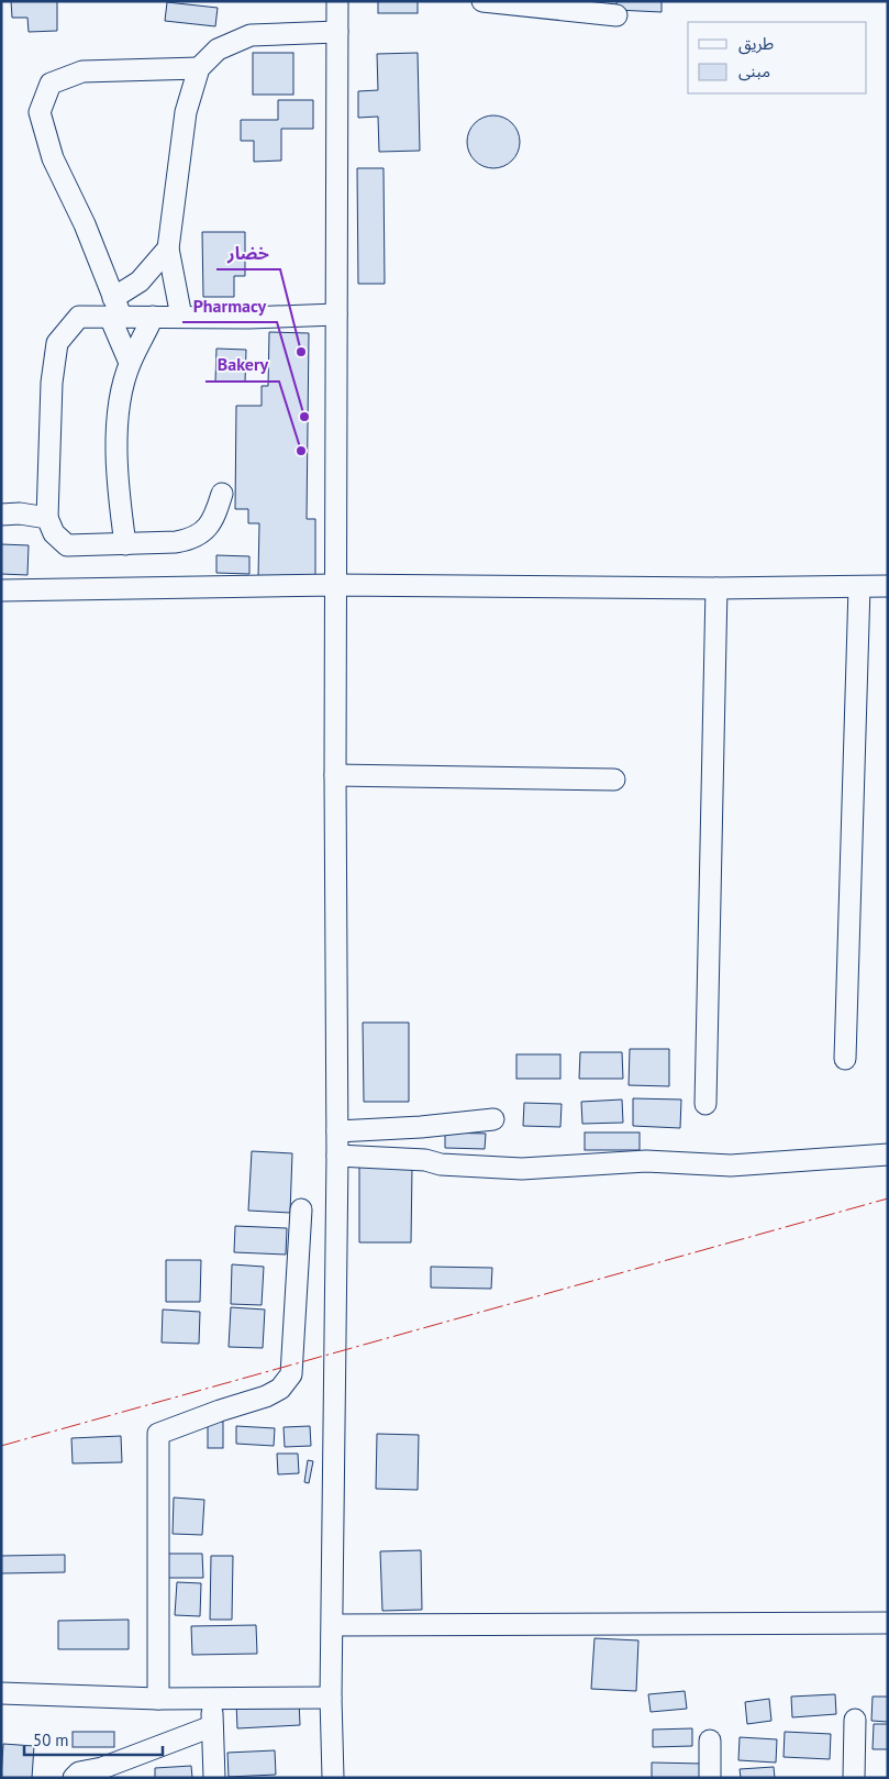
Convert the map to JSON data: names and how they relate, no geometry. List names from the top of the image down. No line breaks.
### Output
{"places":["خضار","Pharmacy","Bakery"],"legend":["طريق","مبنى"],"scale_bar":"50 m"}
